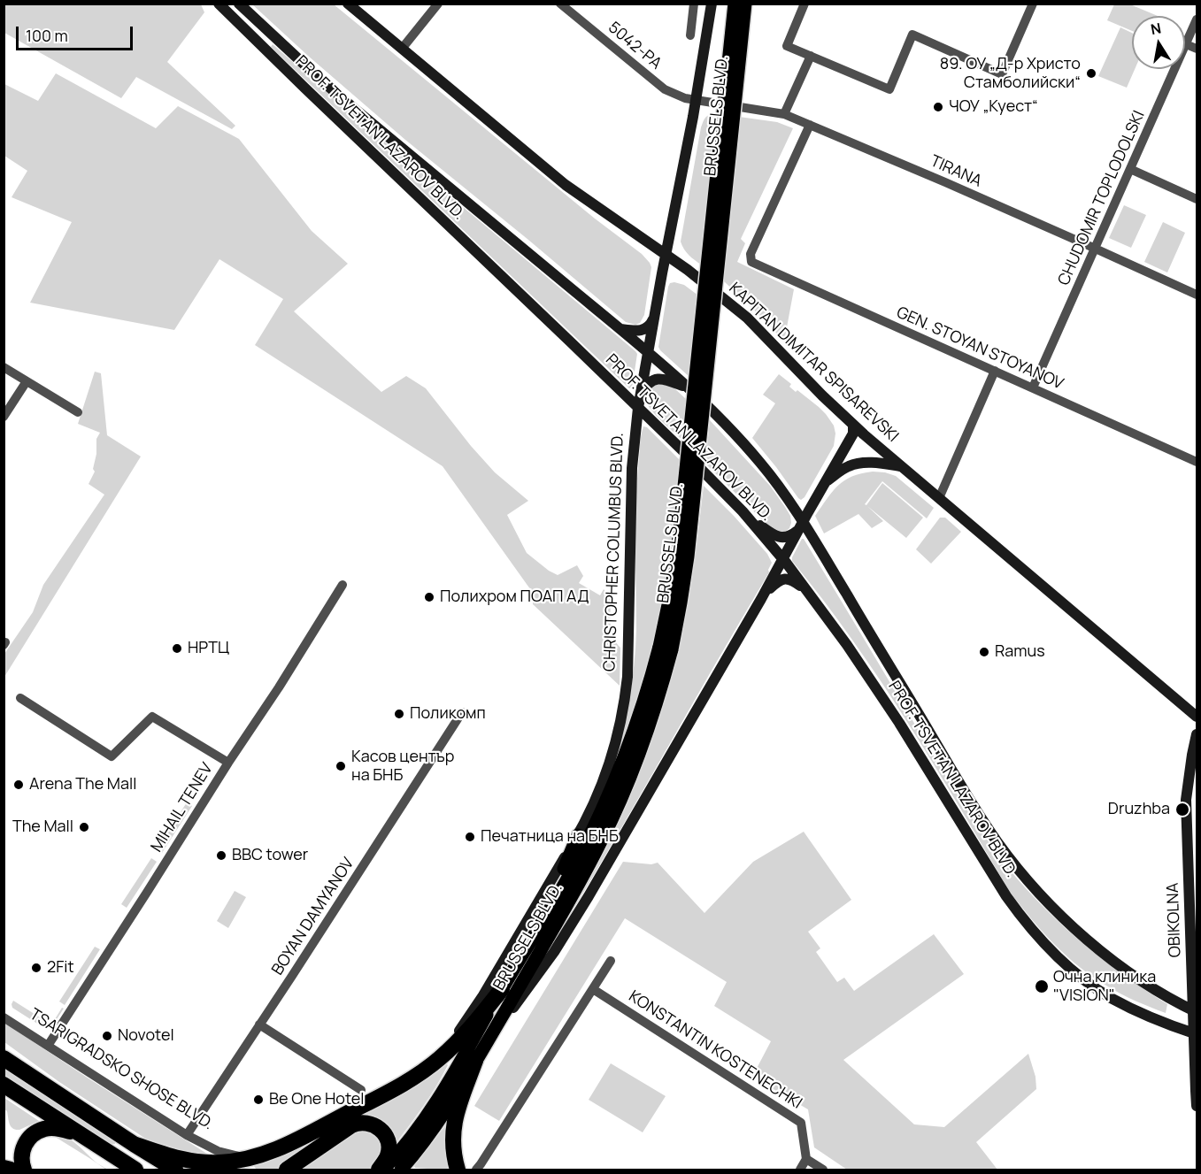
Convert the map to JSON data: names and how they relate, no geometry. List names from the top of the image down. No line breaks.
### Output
{"streets":{"main road":["BRUSSELS BLVD.","PROF. TSVETAN LAZAROV BLVD.","KAPITAN DIMITAR SPISAREVSKI","CHRISTOPHER COLUMBUS BLVD.","OBIKOLNA"],"street":["5042-РА","TIRANA","CHUDOMIR TOPLODOLSKI","GEN. STOYAN STOYANOV","MIHAIL TENEV","BOYAN DAMYANOV","KONSTANTIN KOSTENECHKI","TSARIGRADSKO SHOSE BLVD."]},"crossings":[["5042-РА","TIRANA"],["5042-РА","CHRISTOPHER COLUMBUS BLVD."],["PROF. TSVETAN LAZAROV BLVD.","CHRISTOPHER COLUMBUS BLVD."],["PROF. TSVETAN LAZAROV BLVD.","OBIKOLNA"],["TIRANA","CHUDOMIR TOPLODOLSKI"],["TIRANA","GEN. STOYAN STOYANOV"],["TIRANA","CHRISTOPHER COLUMBUS BLVD."],["CHUDOMIR TOPLODOLSKI","GEN. STOYAN STOYANOV"],["KAPITAN DIMITAR SPISAREVSKI","CHRISTOPHER COLUMBUS BLVD."],["MIHAIL TENEV","TSARIGRADSKO SHOSE BLVD."],["BOYAN DAMYANOV","TSARIGRADSKO SHOSE BLVD."]],"places":["89. ОУ „Д-р Христо Стамболийски“","ЧОУ „Куест“","Полихром ПОАП АД","НРТЦ","Ramus","Поликомп","Касов център на БНБ","Arena The Mall","Druzhba","The Mall","Печатница на БНБ","BBC tower","2Fit","Очна клиника \"VISION\"","Novotel","Be One Hotel"],"scale_bar":"100 m","north":"top"}
